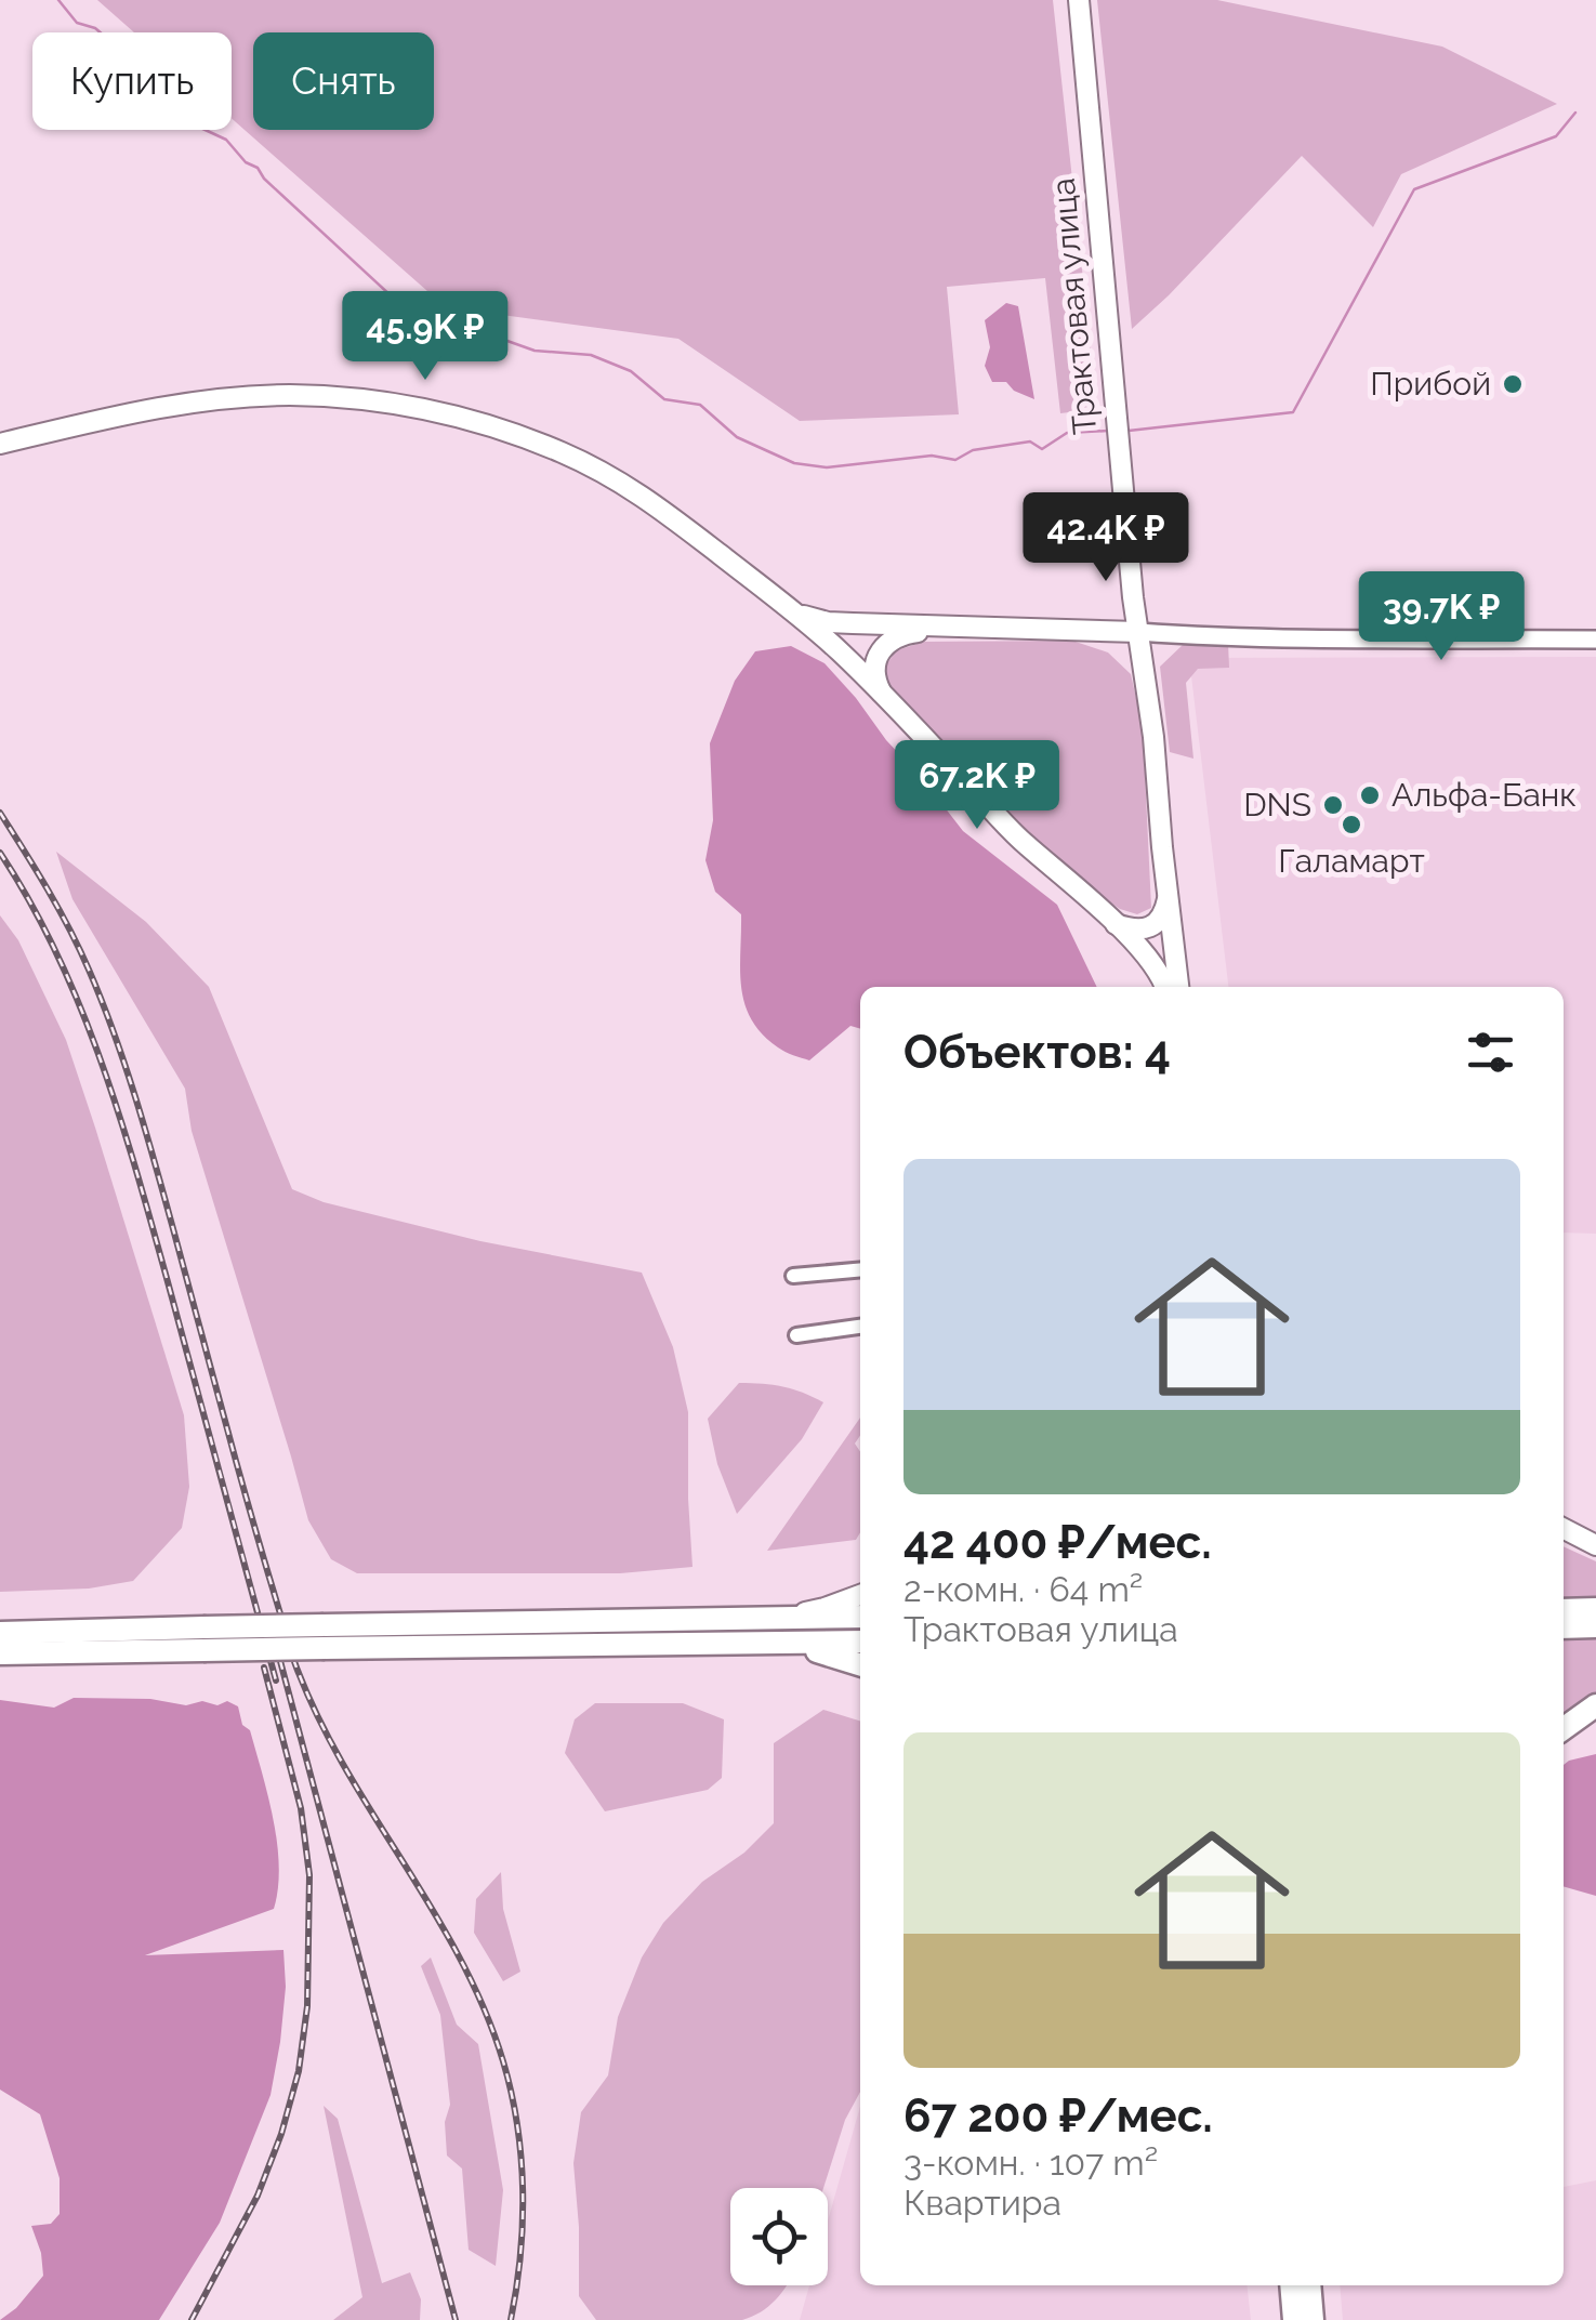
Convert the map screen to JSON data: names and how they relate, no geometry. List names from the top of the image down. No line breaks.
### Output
{"streets":{"main road":["Трактовая улица"]},"places":["Прибой","Альфа-Банк","DNS","Галамарт"],"page":{"chip":["Купить","Снять"],"price":["45.9K ₽","42.4K ₽","39.7K ₽","67.2K ₽"],"heading":"Объектов: 4","list":[{"name":"42 400 ₽/мес.","note":"2-комн. · 64 m² · Трактовая улица"},{"name":"67 200 ₽/мес.","note":"3-комн. · 107 m² · Квартира"}]}}
